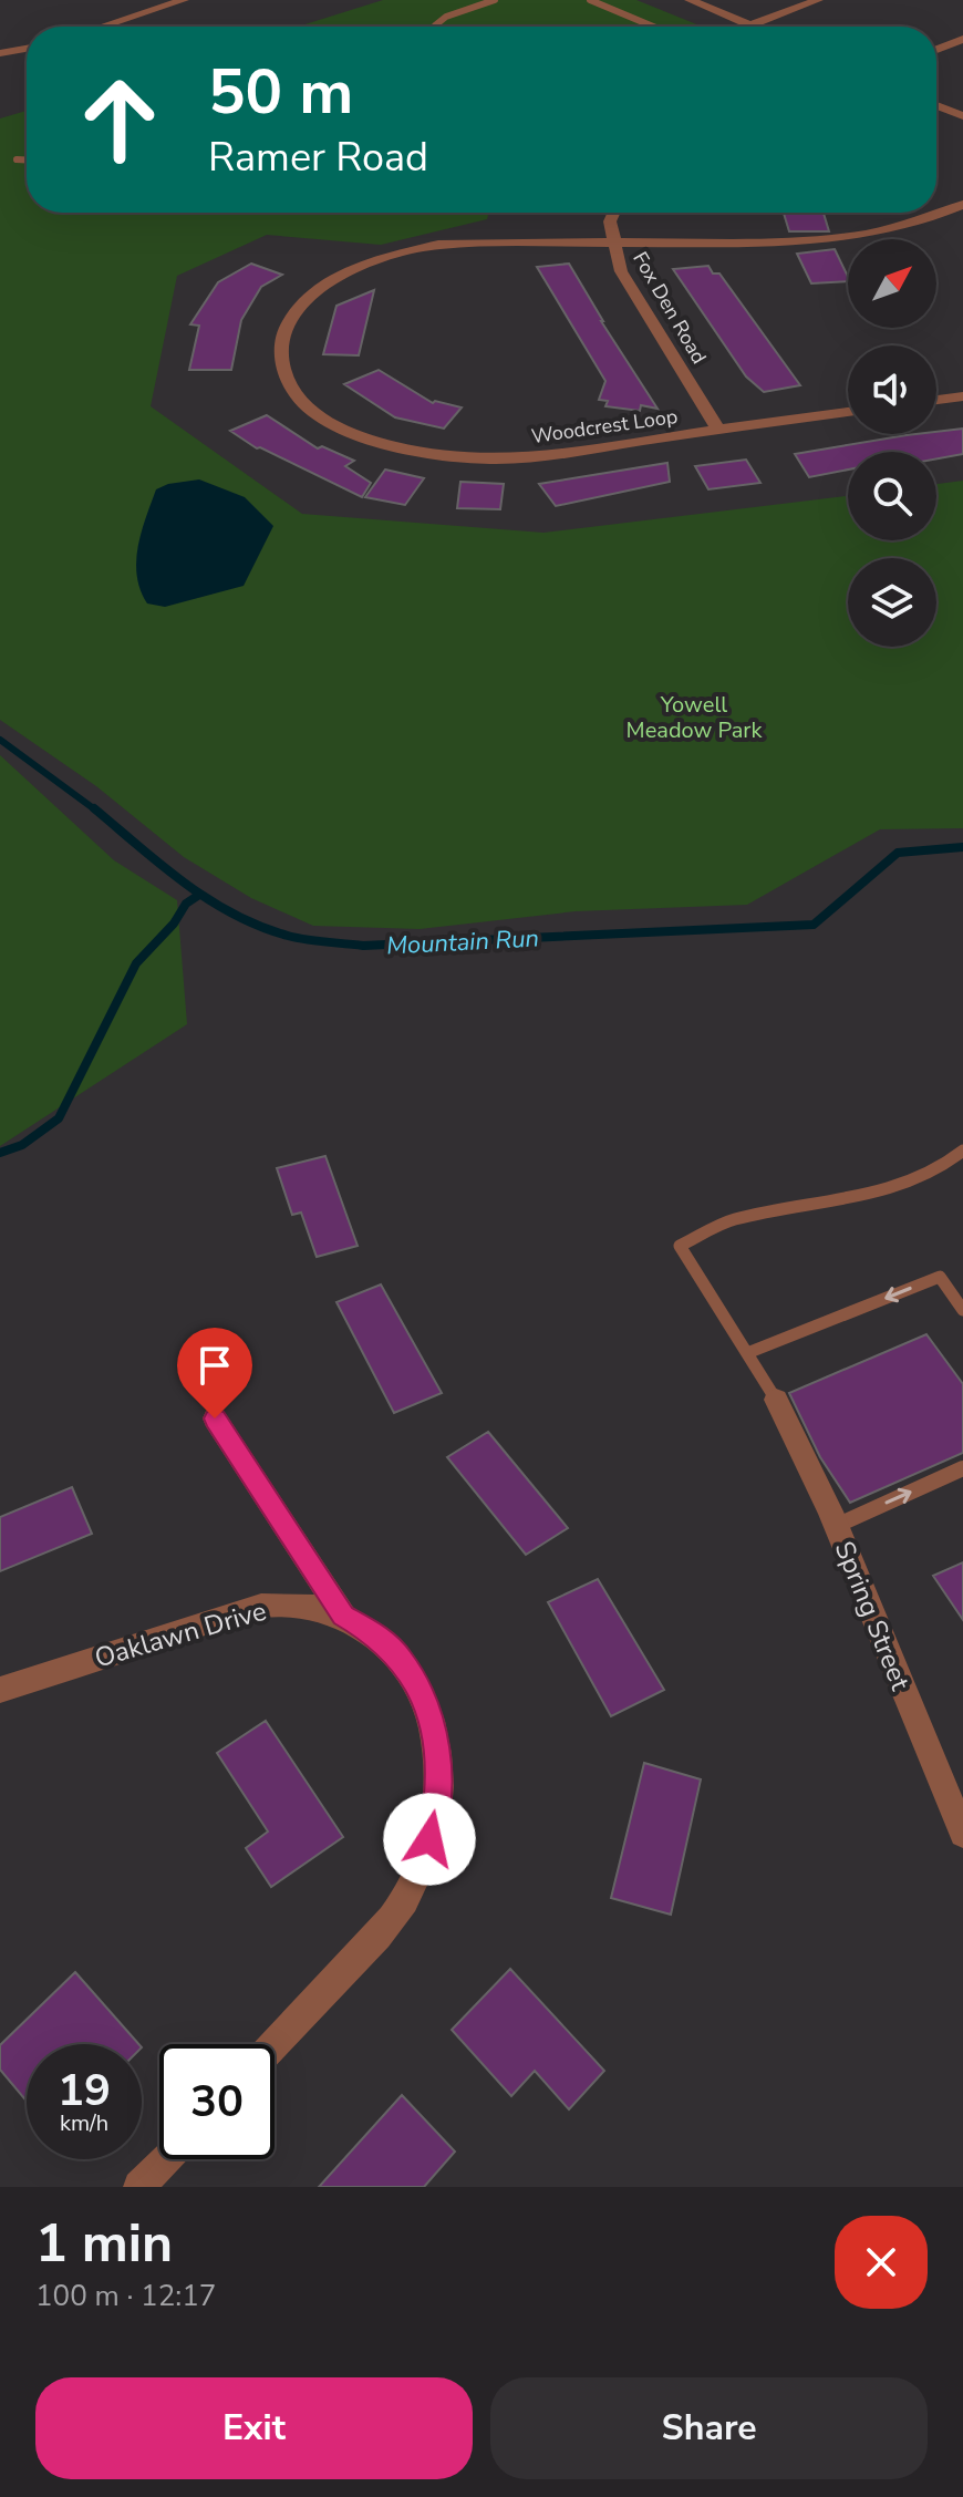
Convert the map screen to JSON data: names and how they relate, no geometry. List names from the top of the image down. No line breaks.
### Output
{"streets":{"street":["Fox Den Road","Woodcrest Loop","Spring Street","Oaklawn Drive"]},"crossings":[["Fox Den Road","Woodcrest Loop"]],"water":["Mountain Run"],"parks":["Yowell Meadow Park"],"north":"top right","page":{"turn":["50 m","Ramer Road"],"speed":"19 km/h","limit":"30","heading":["1 min","100 m · 12:17"],"buttons":["Exit","Share"]}}
